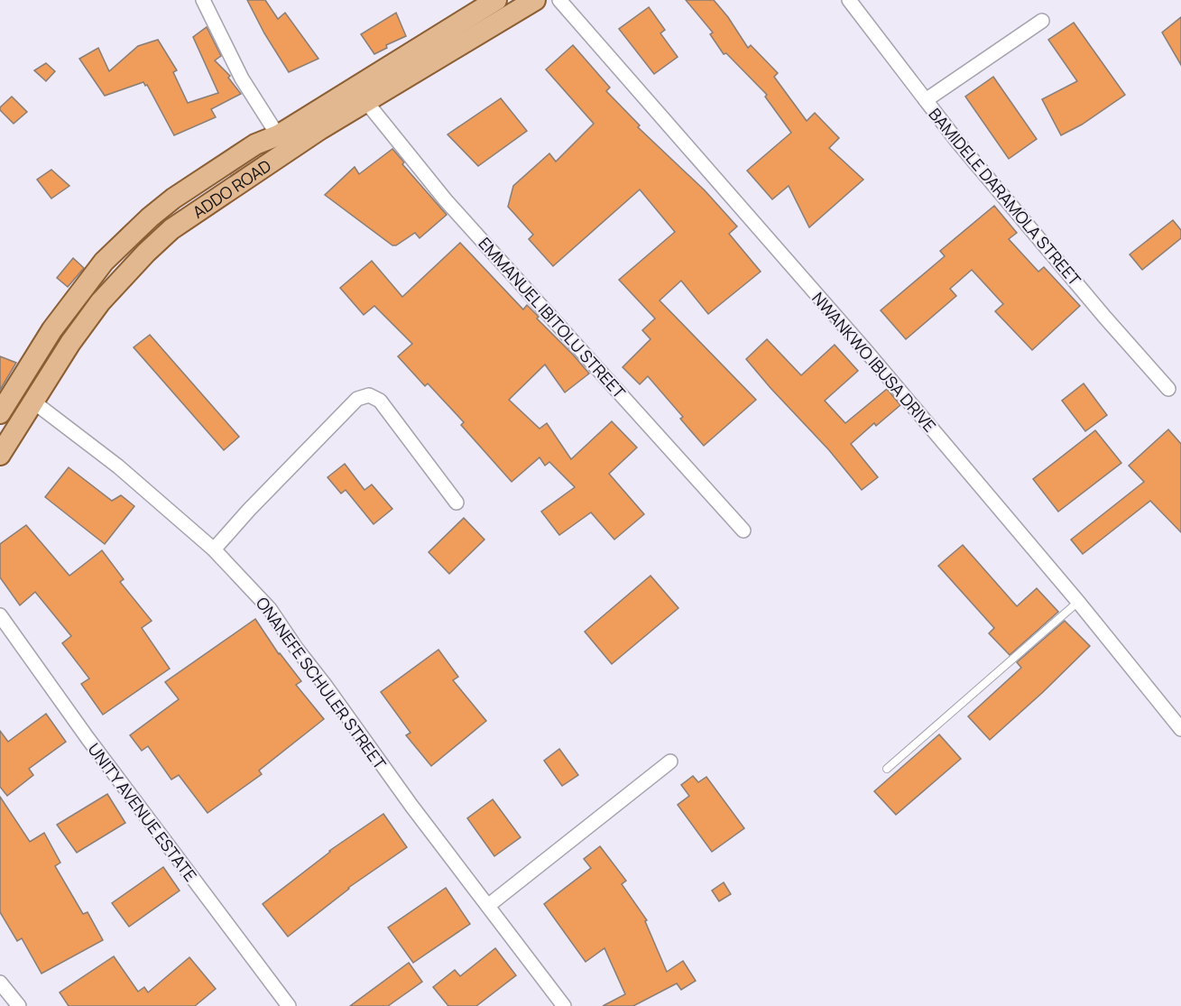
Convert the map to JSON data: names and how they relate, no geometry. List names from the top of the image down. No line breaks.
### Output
{"streets":{"main road":["ADDO ROAD"],"street":["BAMIDELE DARAMOLA STREET","EMMANUEL IBITOLU STREET","NWANKWO IBUSA DRIVE","ONANEFE SCHULER STREET","UNITY AVENUE ESTATE"]},"crossings":[["ADDO ROAD","EMMANUEL IBITOLU STREET"],["ADDO ROAD","ONANEFE SCHULER STREET"]]}
